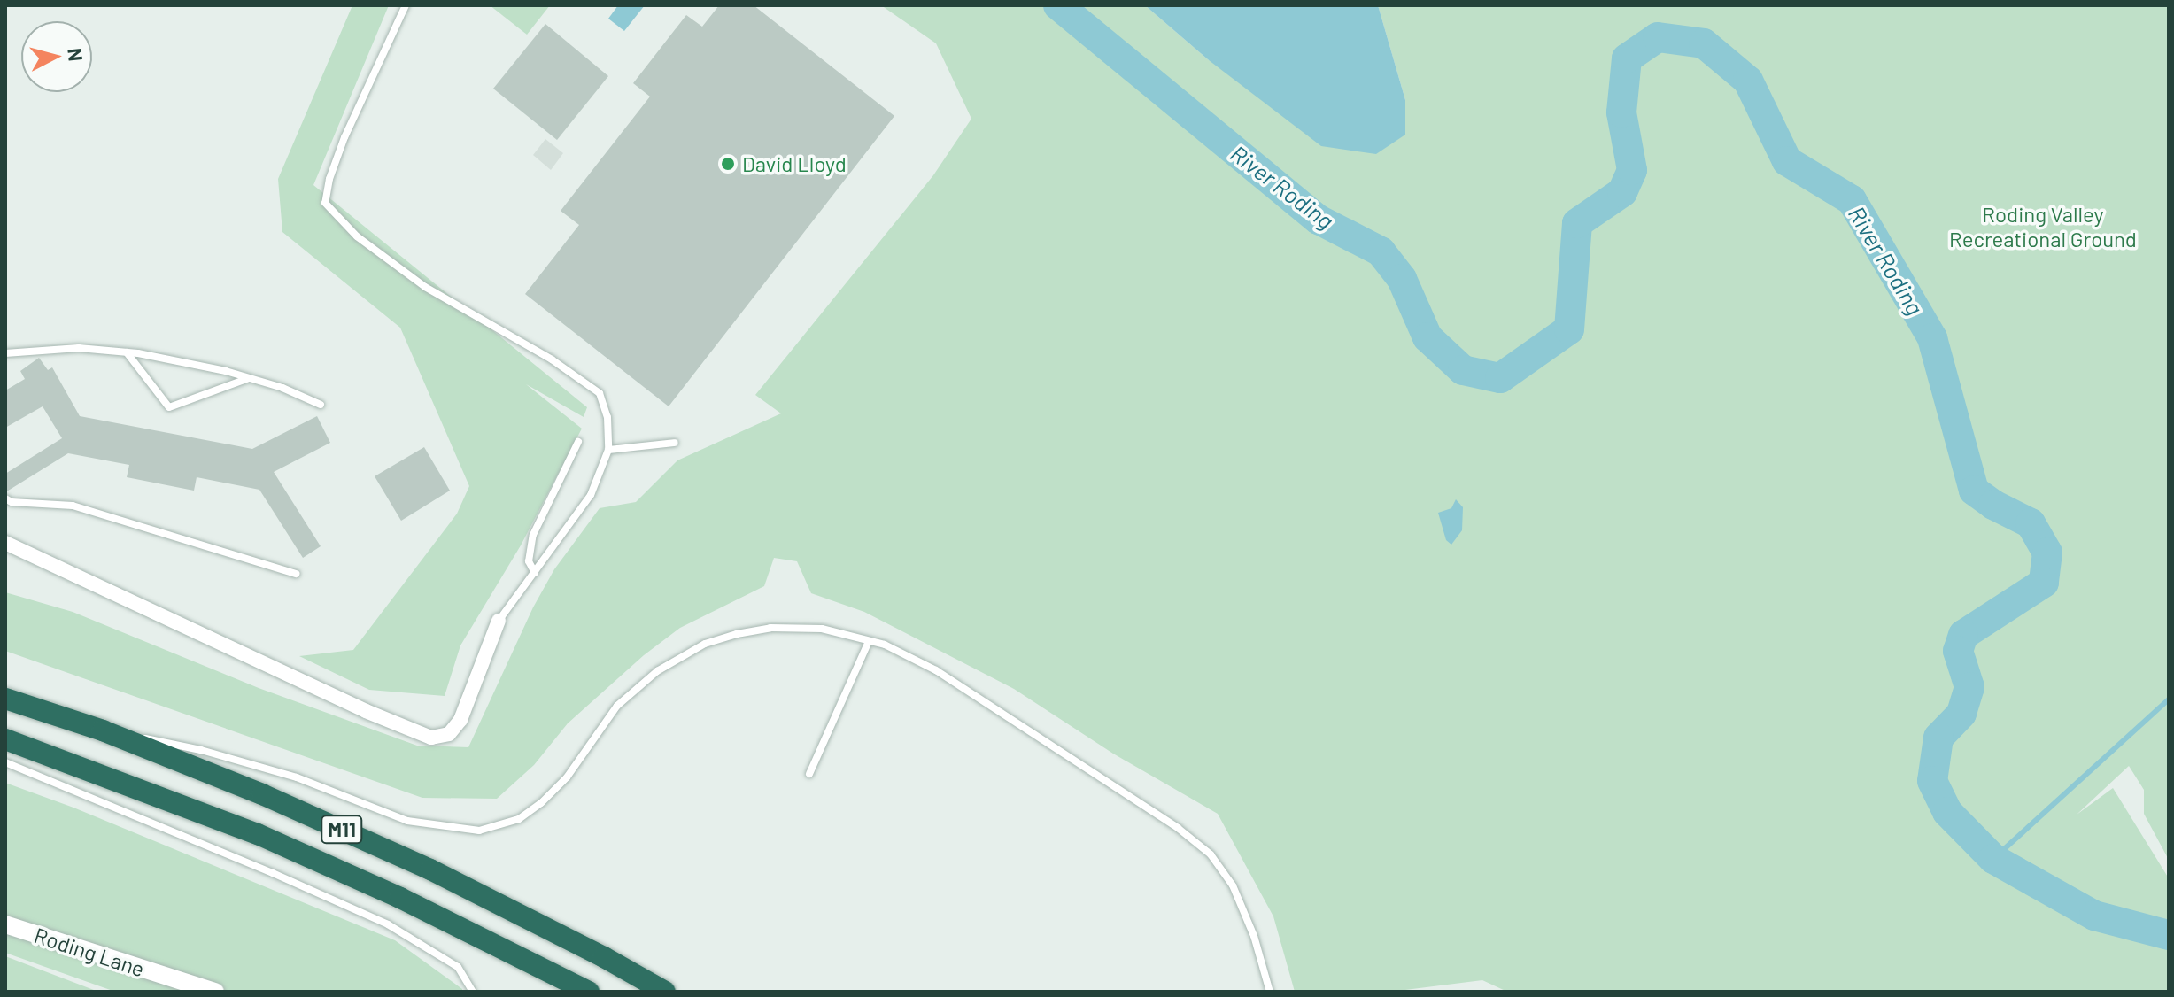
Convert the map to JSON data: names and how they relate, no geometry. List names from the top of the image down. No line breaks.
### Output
{"streets":{"highway":["M11"],"street":["Roding Lane"]},"water":["River Roding"],"parks":["Roding Valley Recreational Ground"],"places":["David Lloyd"],"north":"right"}
